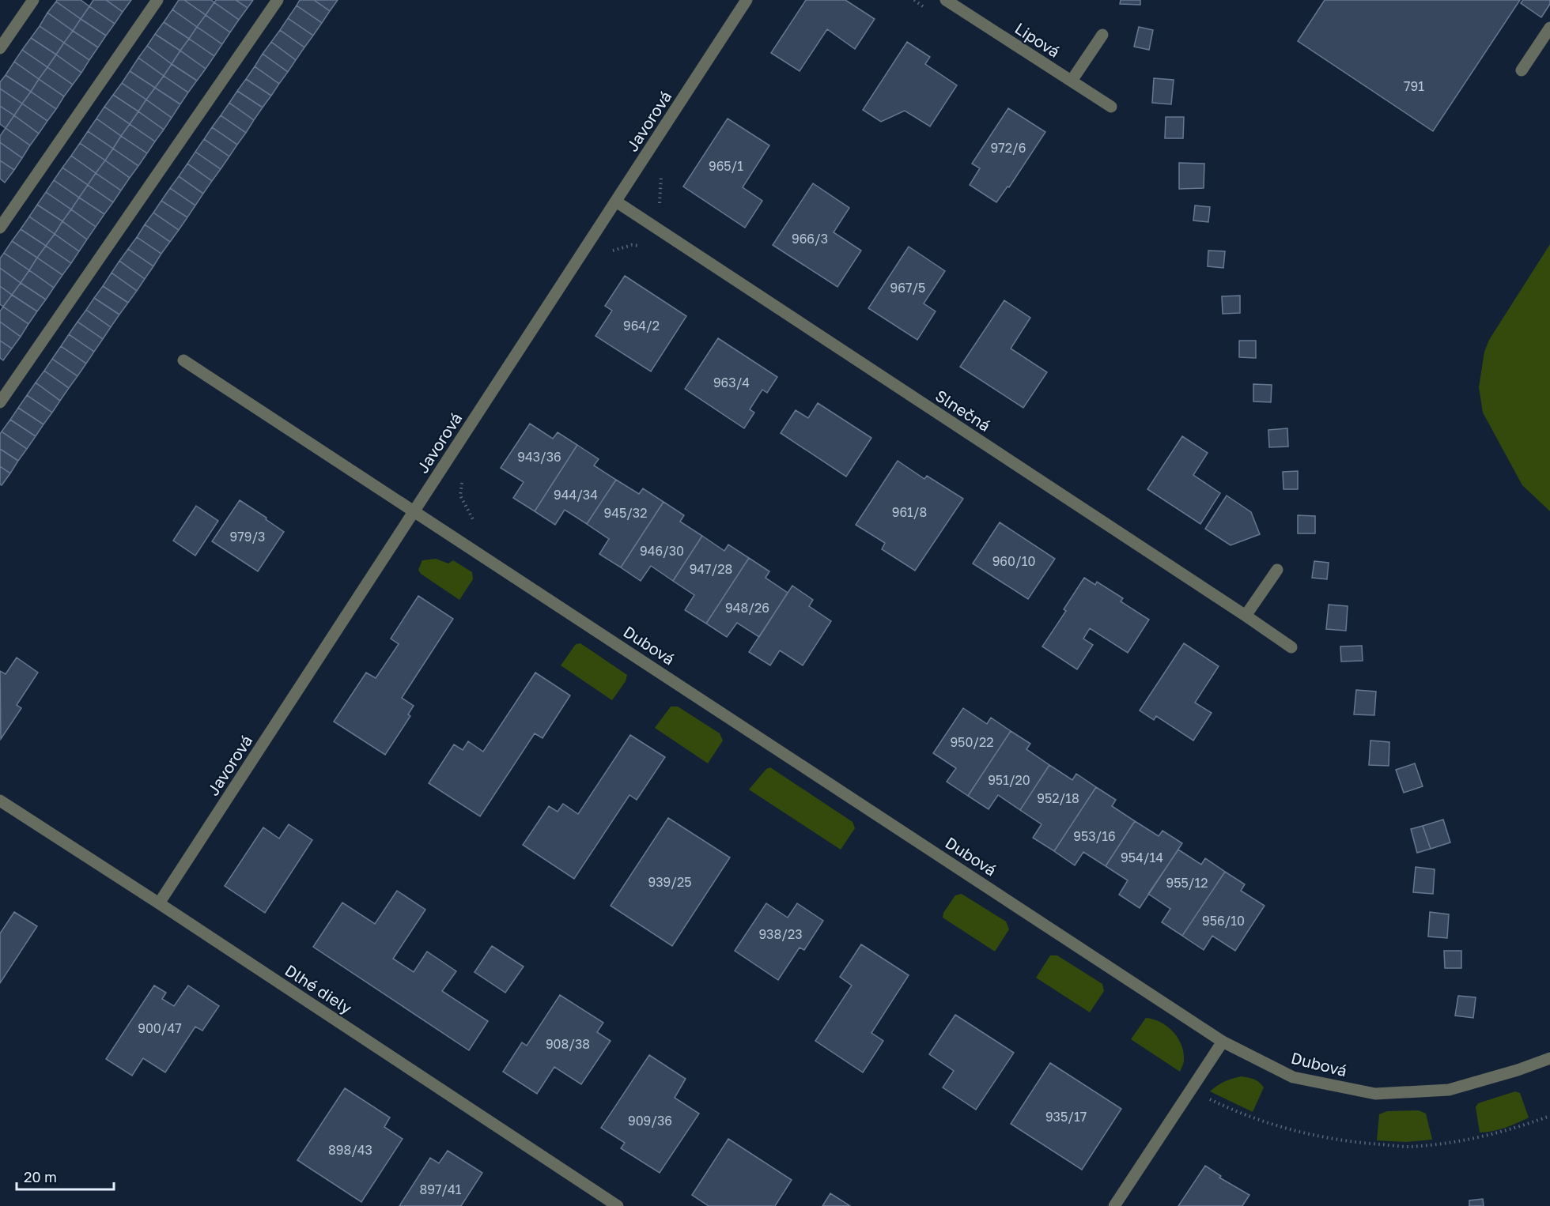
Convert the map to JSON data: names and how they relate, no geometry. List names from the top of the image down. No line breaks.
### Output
{"streets":{"street":["Lipová","Javorová","Slnečná","Dubová","Dlhé diely"]},"crossings":[["Javorová","Slnečná"],["Javorová","Dubová"],["Javorová","Dlhé diely"]],"house_numbers":["791","972/6","965/1","966/3","967/5","964/2","963/4","943/36","944/34","961/8","945/32","979/3","946/30","960/10","947/28","948/26","950/22","951/20","952/18","953/16","954/14","939/25","955/12","956/10","938/23","900/47","908/38","935/17","909/36","898/43","897/41"],"scale_bar":"20 m"}
